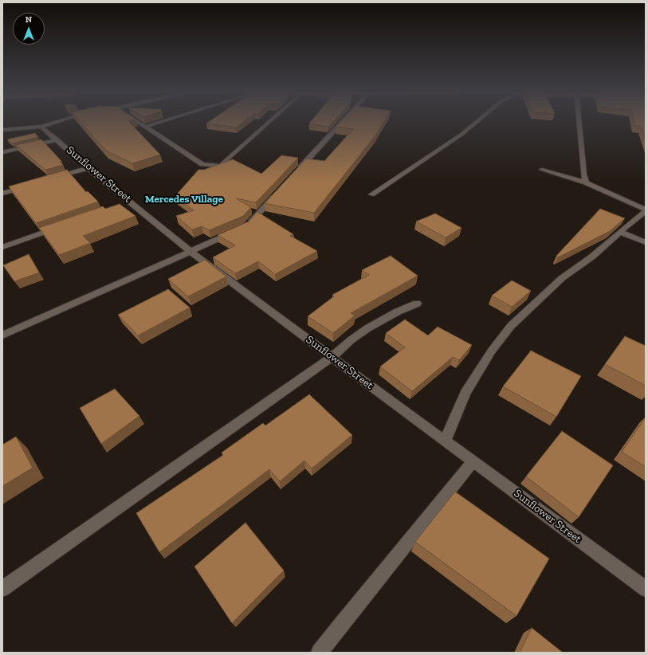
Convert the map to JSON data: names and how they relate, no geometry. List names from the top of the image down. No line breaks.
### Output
{"streets":{"street":["Sunflower Street"]},"districts":["Mercedes Village"],"north":"top"}
